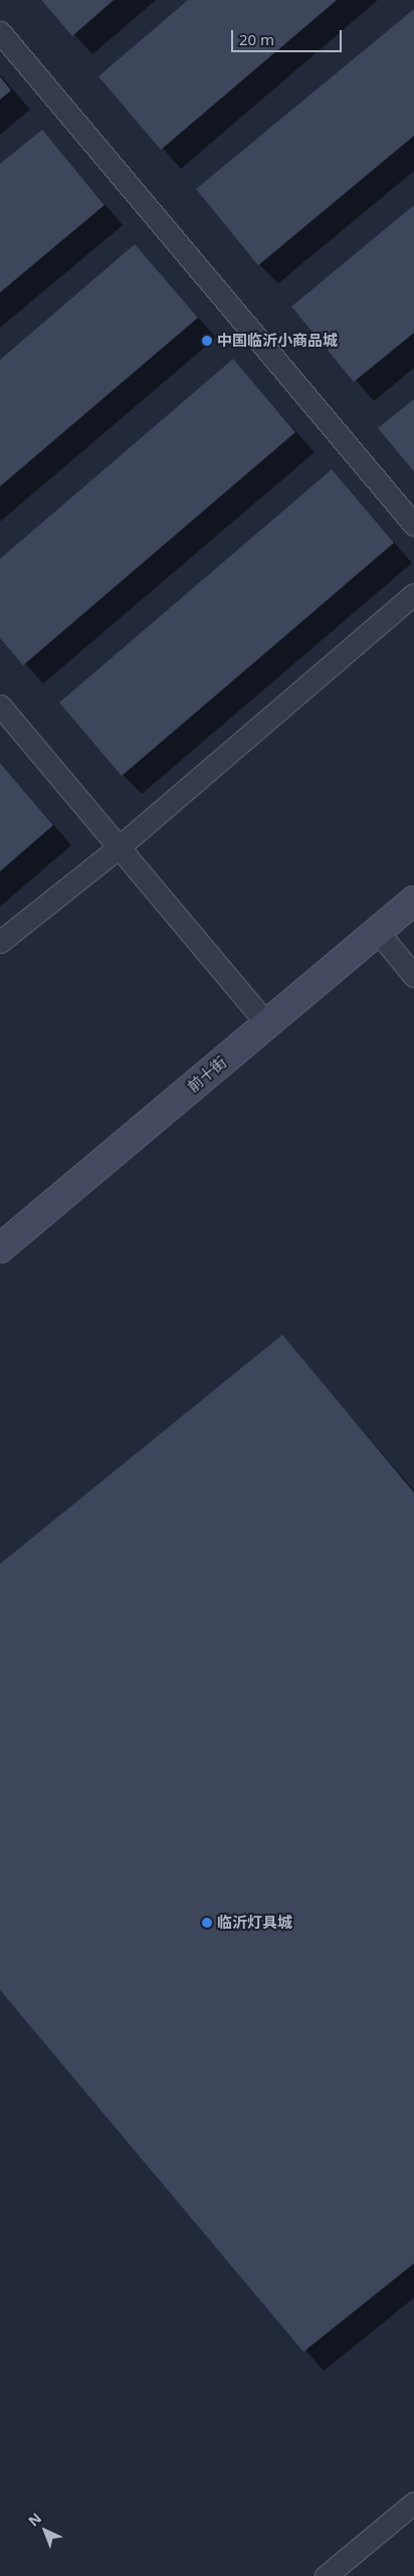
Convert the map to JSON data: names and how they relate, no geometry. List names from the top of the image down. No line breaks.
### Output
{"streets":{"main road":["前十街"]},"places":["中国临沂小商品城","临沂灯具城"],"scale_bar":"20 m","north":"top left"}
